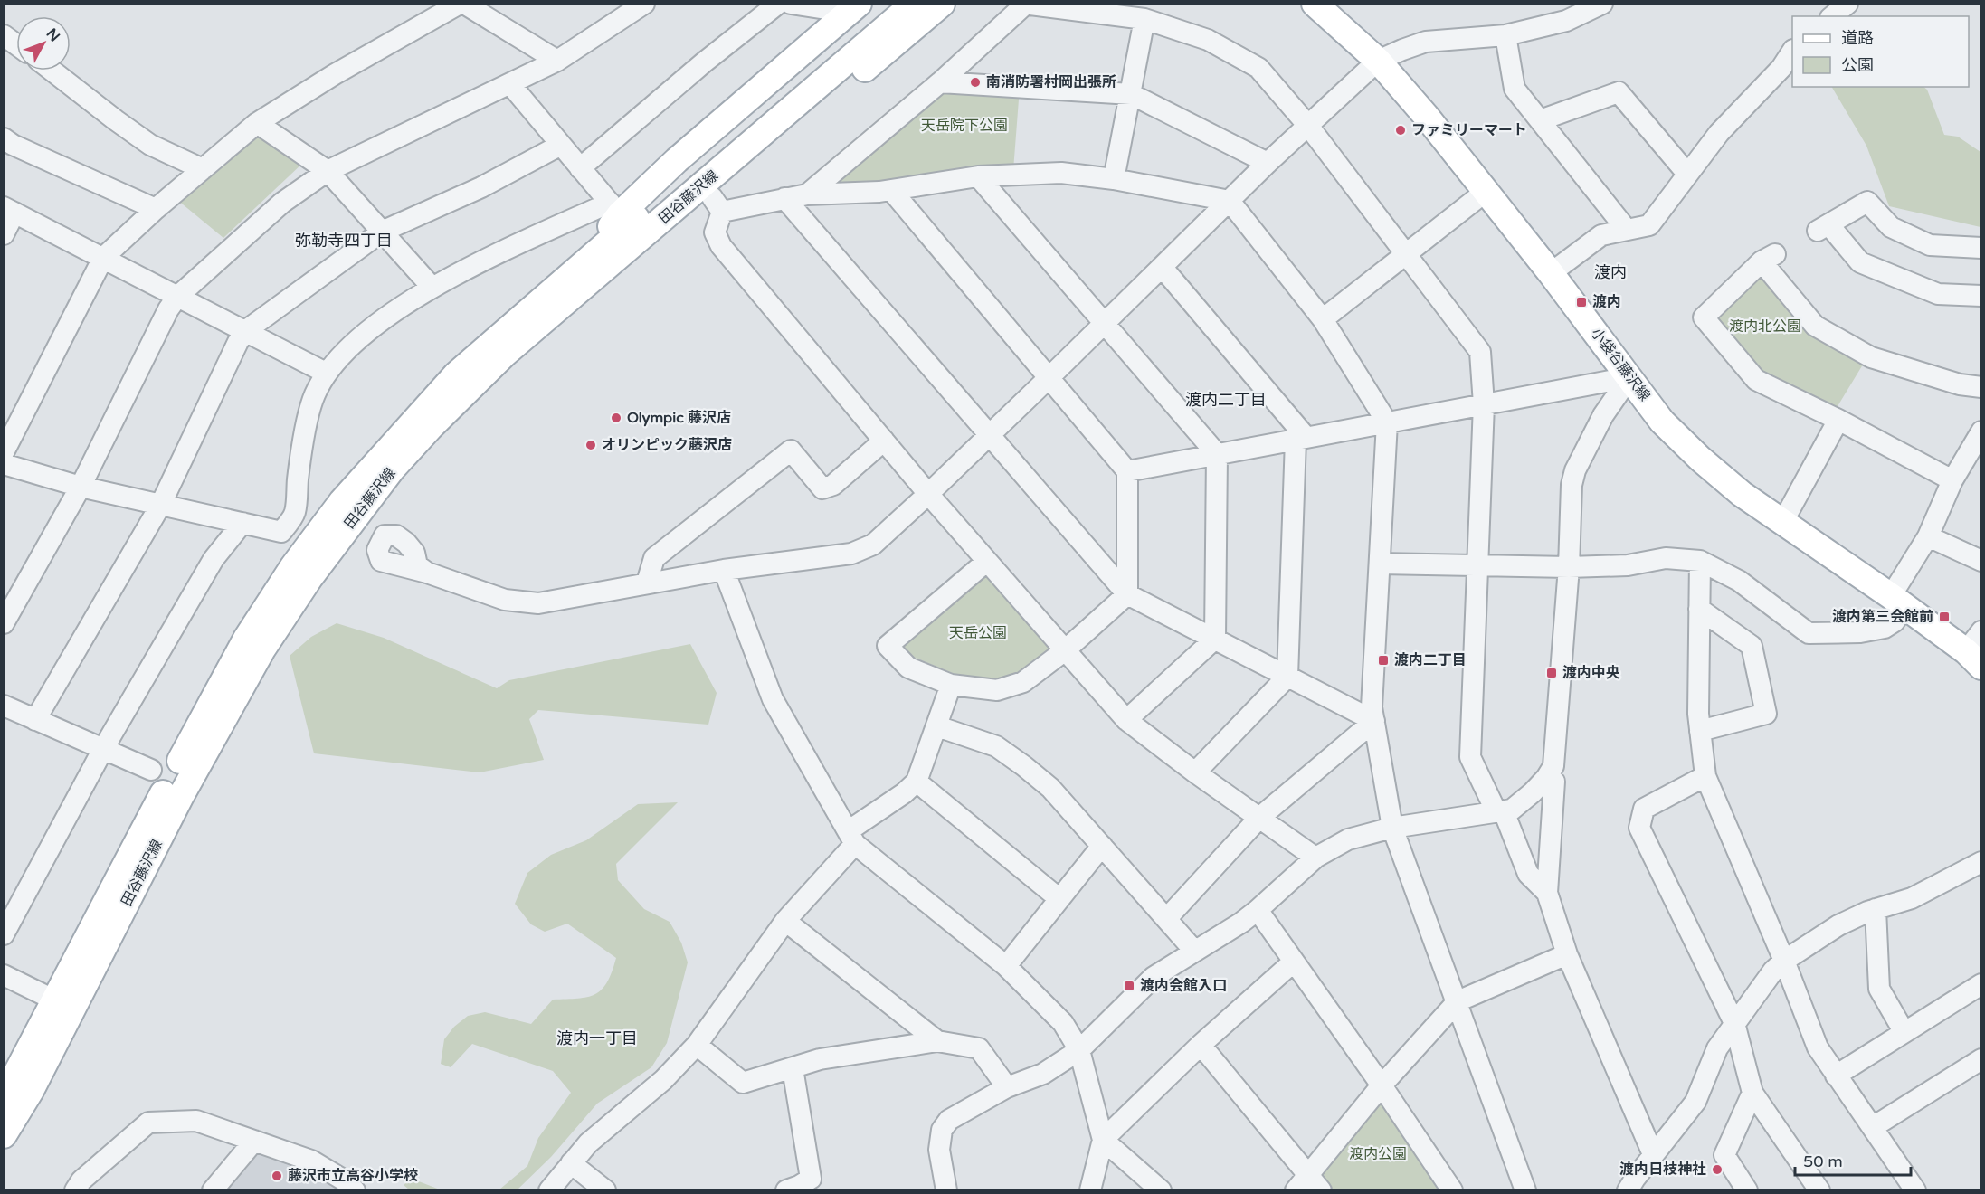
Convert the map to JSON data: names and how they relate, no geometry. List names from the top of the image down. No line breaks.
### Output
{"streets":{"main road":["田谷藤沢線","小袋谷藤沢線"]},"districts":["弥勒寺四丁目","渡内","渡内二丁目","渡内一丁目"],"parks":["天岳院下公園","渡内北公園","天岳公園","渡内公園"],"places":{"other":["南消防署村岡出張所","ファミリーマート","Olympic 藤沢店","オリンピック藤沢店","渡内日枝神社","藤沢市立高谷小学校"],"transit":["渡内","渡内第三会館前","渡内二丁目","渡内中央","渡内会館入口"]},"legend":["道路","公園"],"scale_bar":"50 m","north":"top right"}
